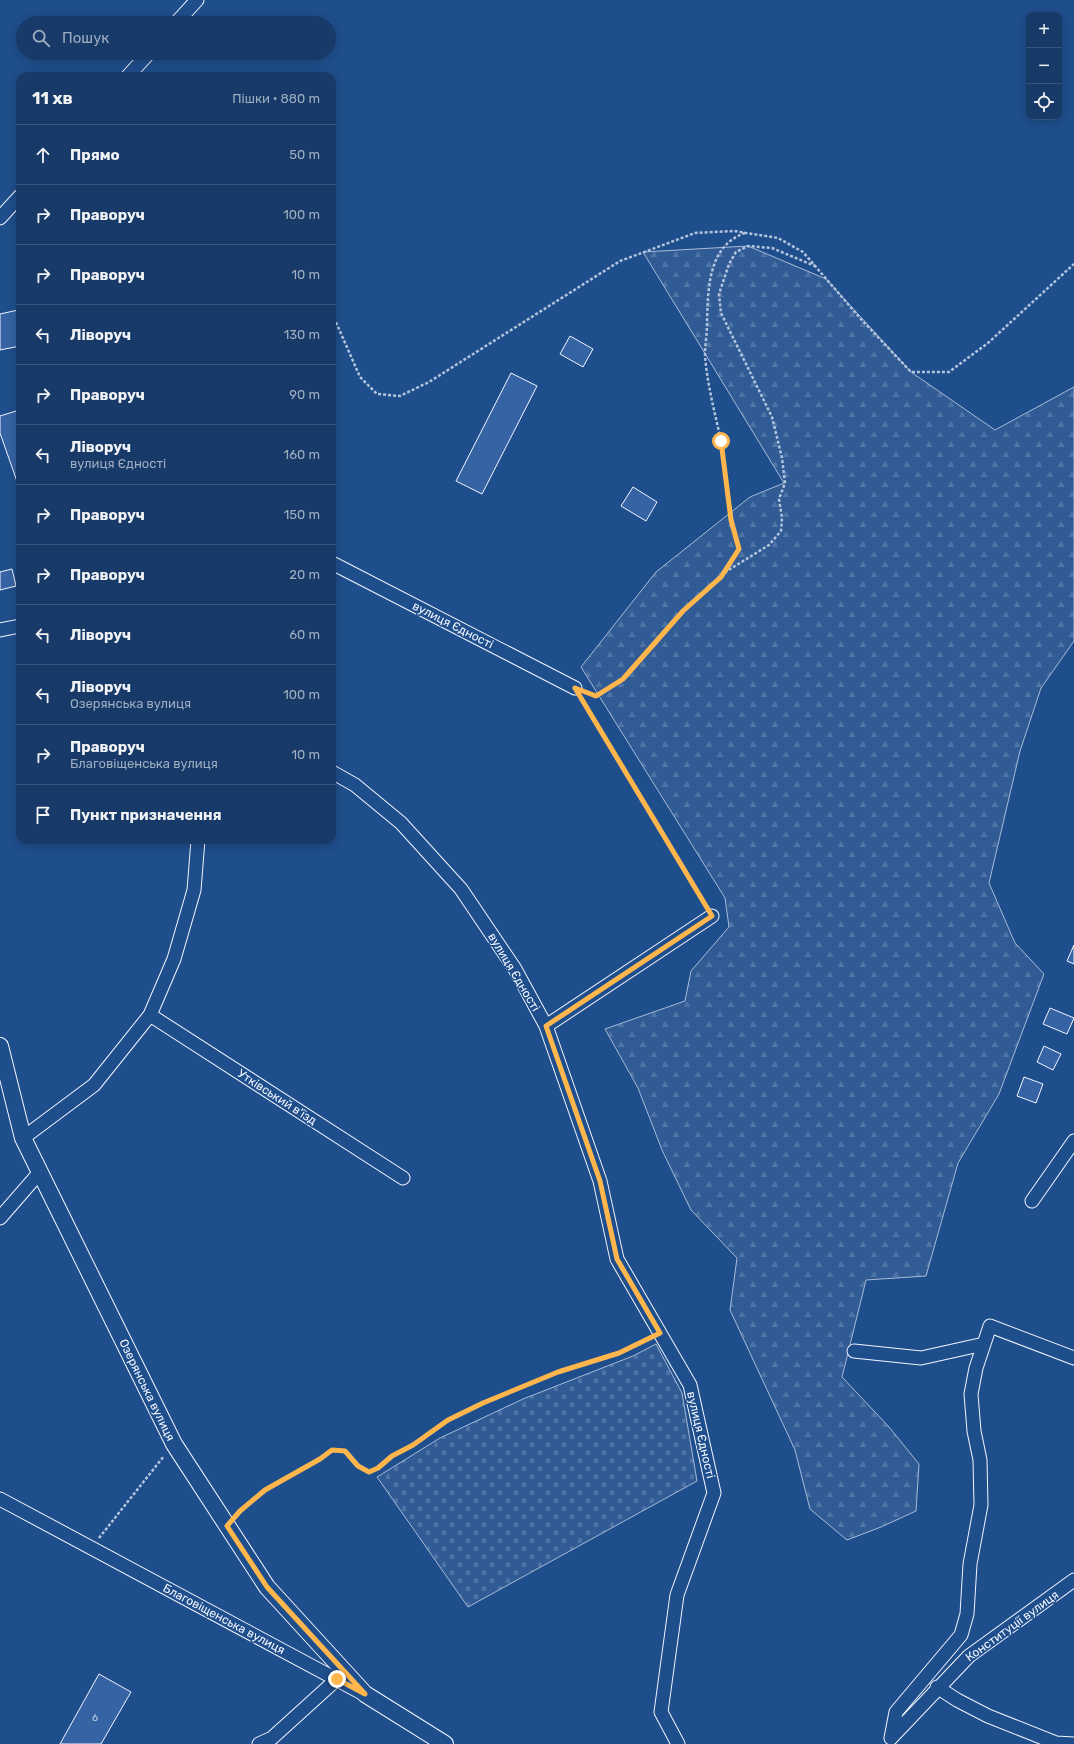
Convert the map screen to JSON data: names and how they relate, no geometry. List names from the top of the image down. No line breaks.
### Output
{"streets":{"street":["вулиця Єдності","Утківський в'їзд","Озерянська вулиця","Благовіщенська вулиця","Конституції вулиця"]},"crossings":[["Озерянська вулиця","Благовіщенська вулиця"]],"house_numbers":["6"],"page":{"map_buttons":["+","−"],"search":"Пошук","heading":["11 хв","Пішки · 880 m"],"list":[["Прямо","50 m"],["Праворуч","100 m"],["Праворуч","10 m"],["Ліворуч","130 m"],["Праворуч","90 m"],["Ліворуч","вулиця Єдності","160 m"],["Праворуч","150 m"],["Праворуч","20 m"],["Ліворуч","60 m"],["Ліворуч","Озерянська вулиця","100 m"],["Праворуч","Благовіщенська вулиця","10 m"],"Пункт призначення"]}}
